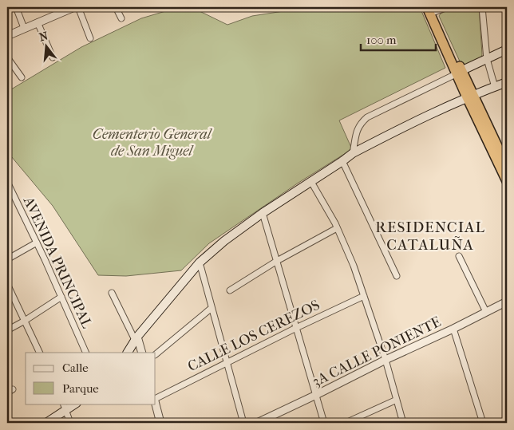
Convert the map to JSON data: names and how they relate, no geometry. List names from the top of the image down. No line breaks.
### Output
{"streets":{"street":["AVENIDA PRINCIPAL","CALLE LOS CEREZOS","3A CALLE PONIENTE"]},"districts":["RESIDENCIAL CATALUÑA"],"parks":["Cementerio General de San Miguel"],"legend":["Calle","Parque"],"scale_bar":"100 m","north":"top"}
